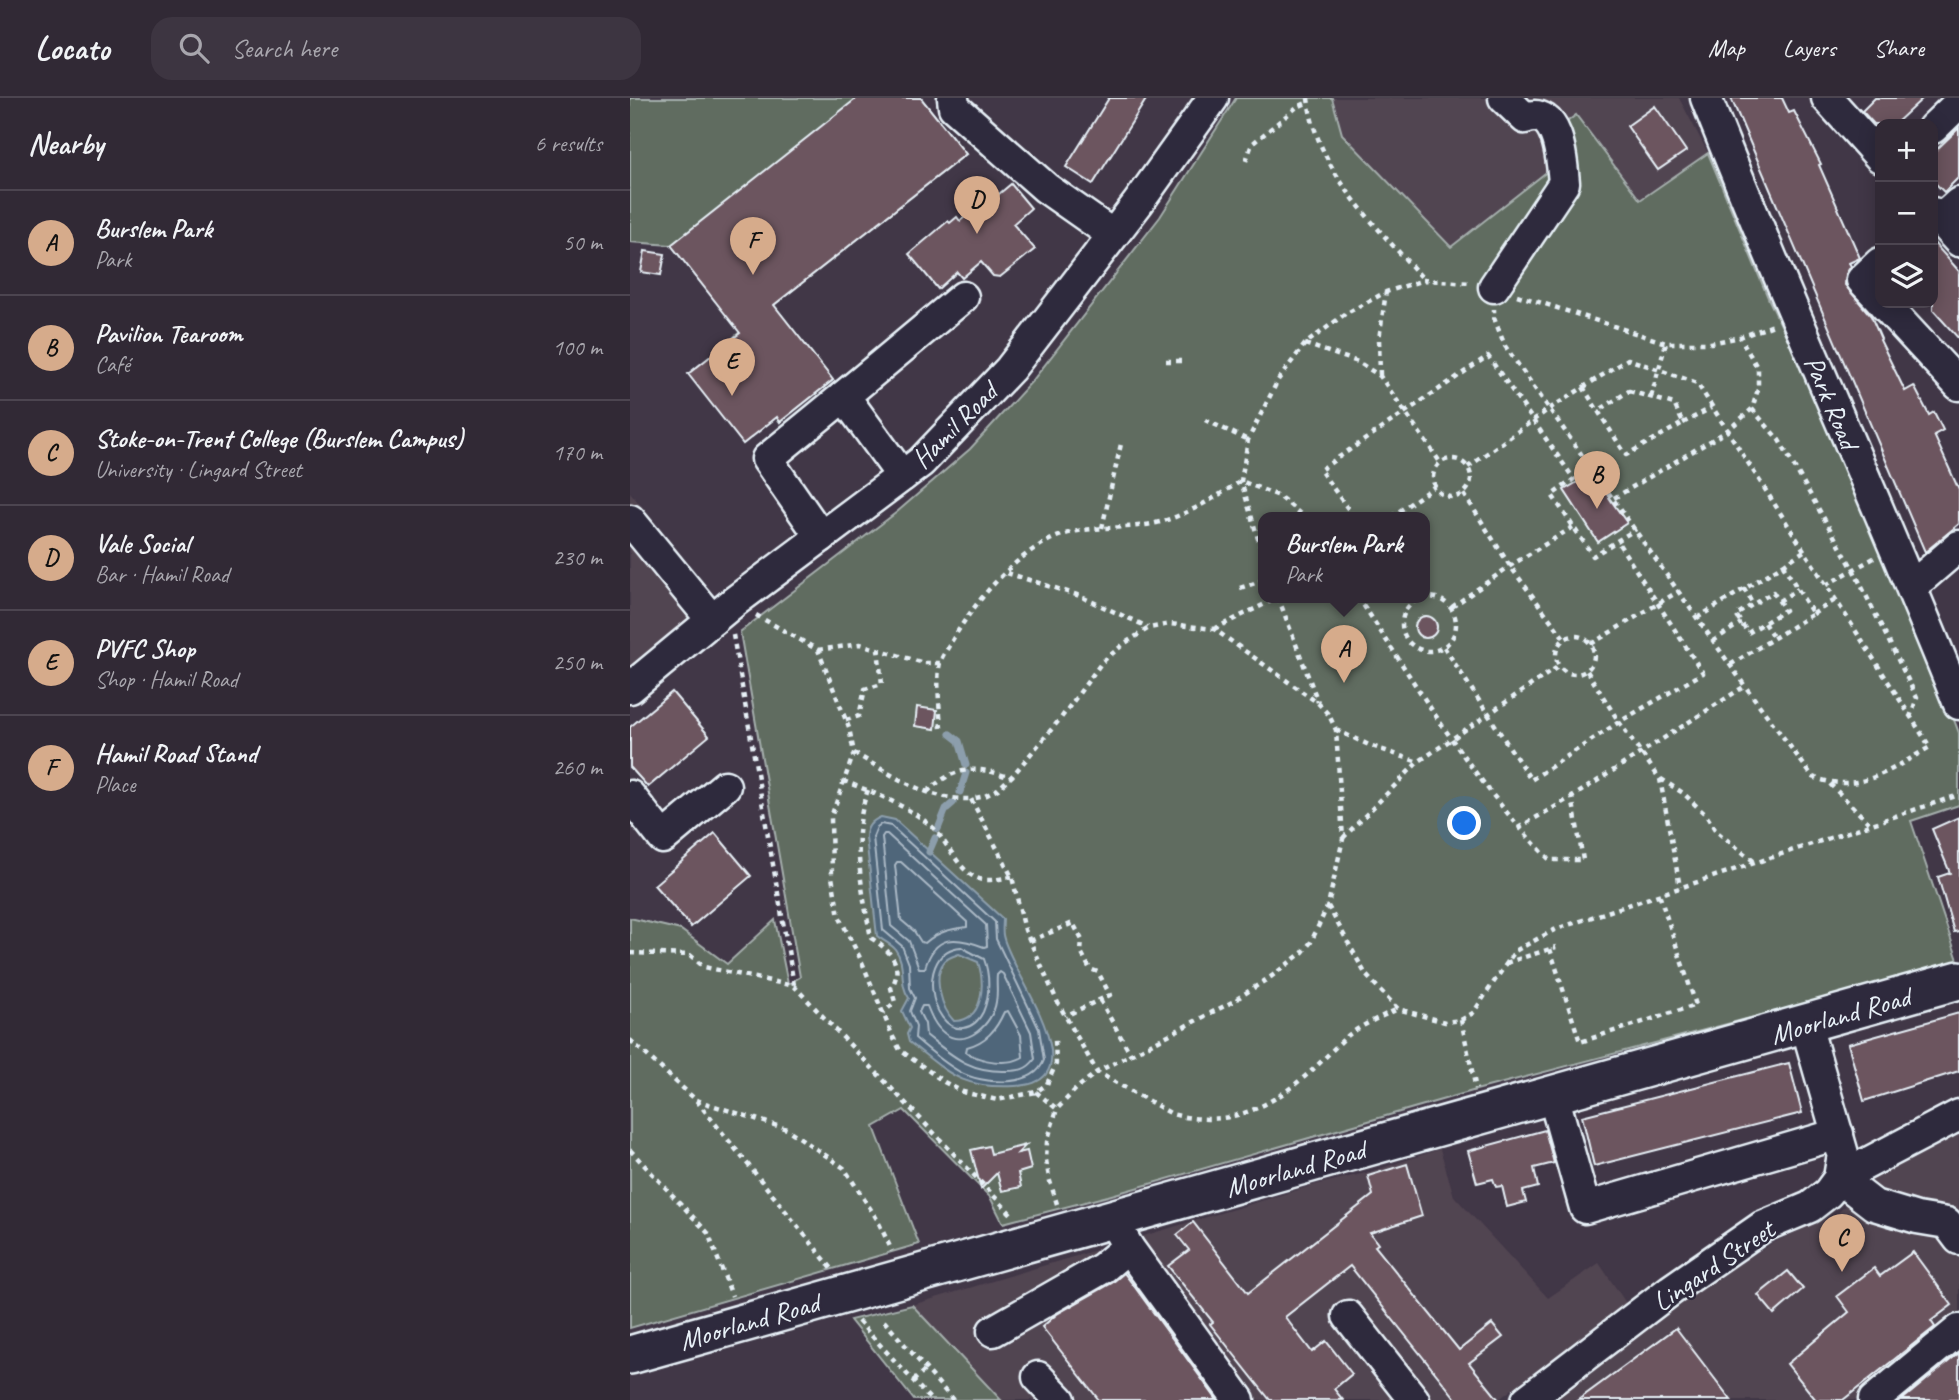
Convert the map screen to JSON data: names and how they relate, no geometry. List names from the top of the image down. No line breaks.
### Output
{"streets":{"main road":["Moorland Road"],"street":["Park Road","Hamil Road","Lingard Street"]},"page":{"header":"Locato","search":"Search here","nav":["Map","Layers","Share"],"heading":["Nearby","6 results"],"map_buttons":["+","−"],"pins":["D","F","E","B","A","C"],"list":[{"mark":"A","name":"Burslem Park","note":"Park","value":"50 m"},{"mark":"B","name":"Pavilion Tearoom","note":"Café","value":"100 m"},{"mark":"C","name":"Stoke-on-Trent College (Burslem Campus)","note":"University · Lingard Street","value":"170 m"},{"mark":"D","name":"Vale Social","note":"Bar · Hamil Road","value":"230 m"},{"mark":"E","name":"PVFC Shop","note":"Shop · Hamil Road","value":"250 m"},{"mark":"F","name":"Hamil Road Stand","note":"Place","value":"260 m"}],"popup":["Burslem Park","Park"]}}
